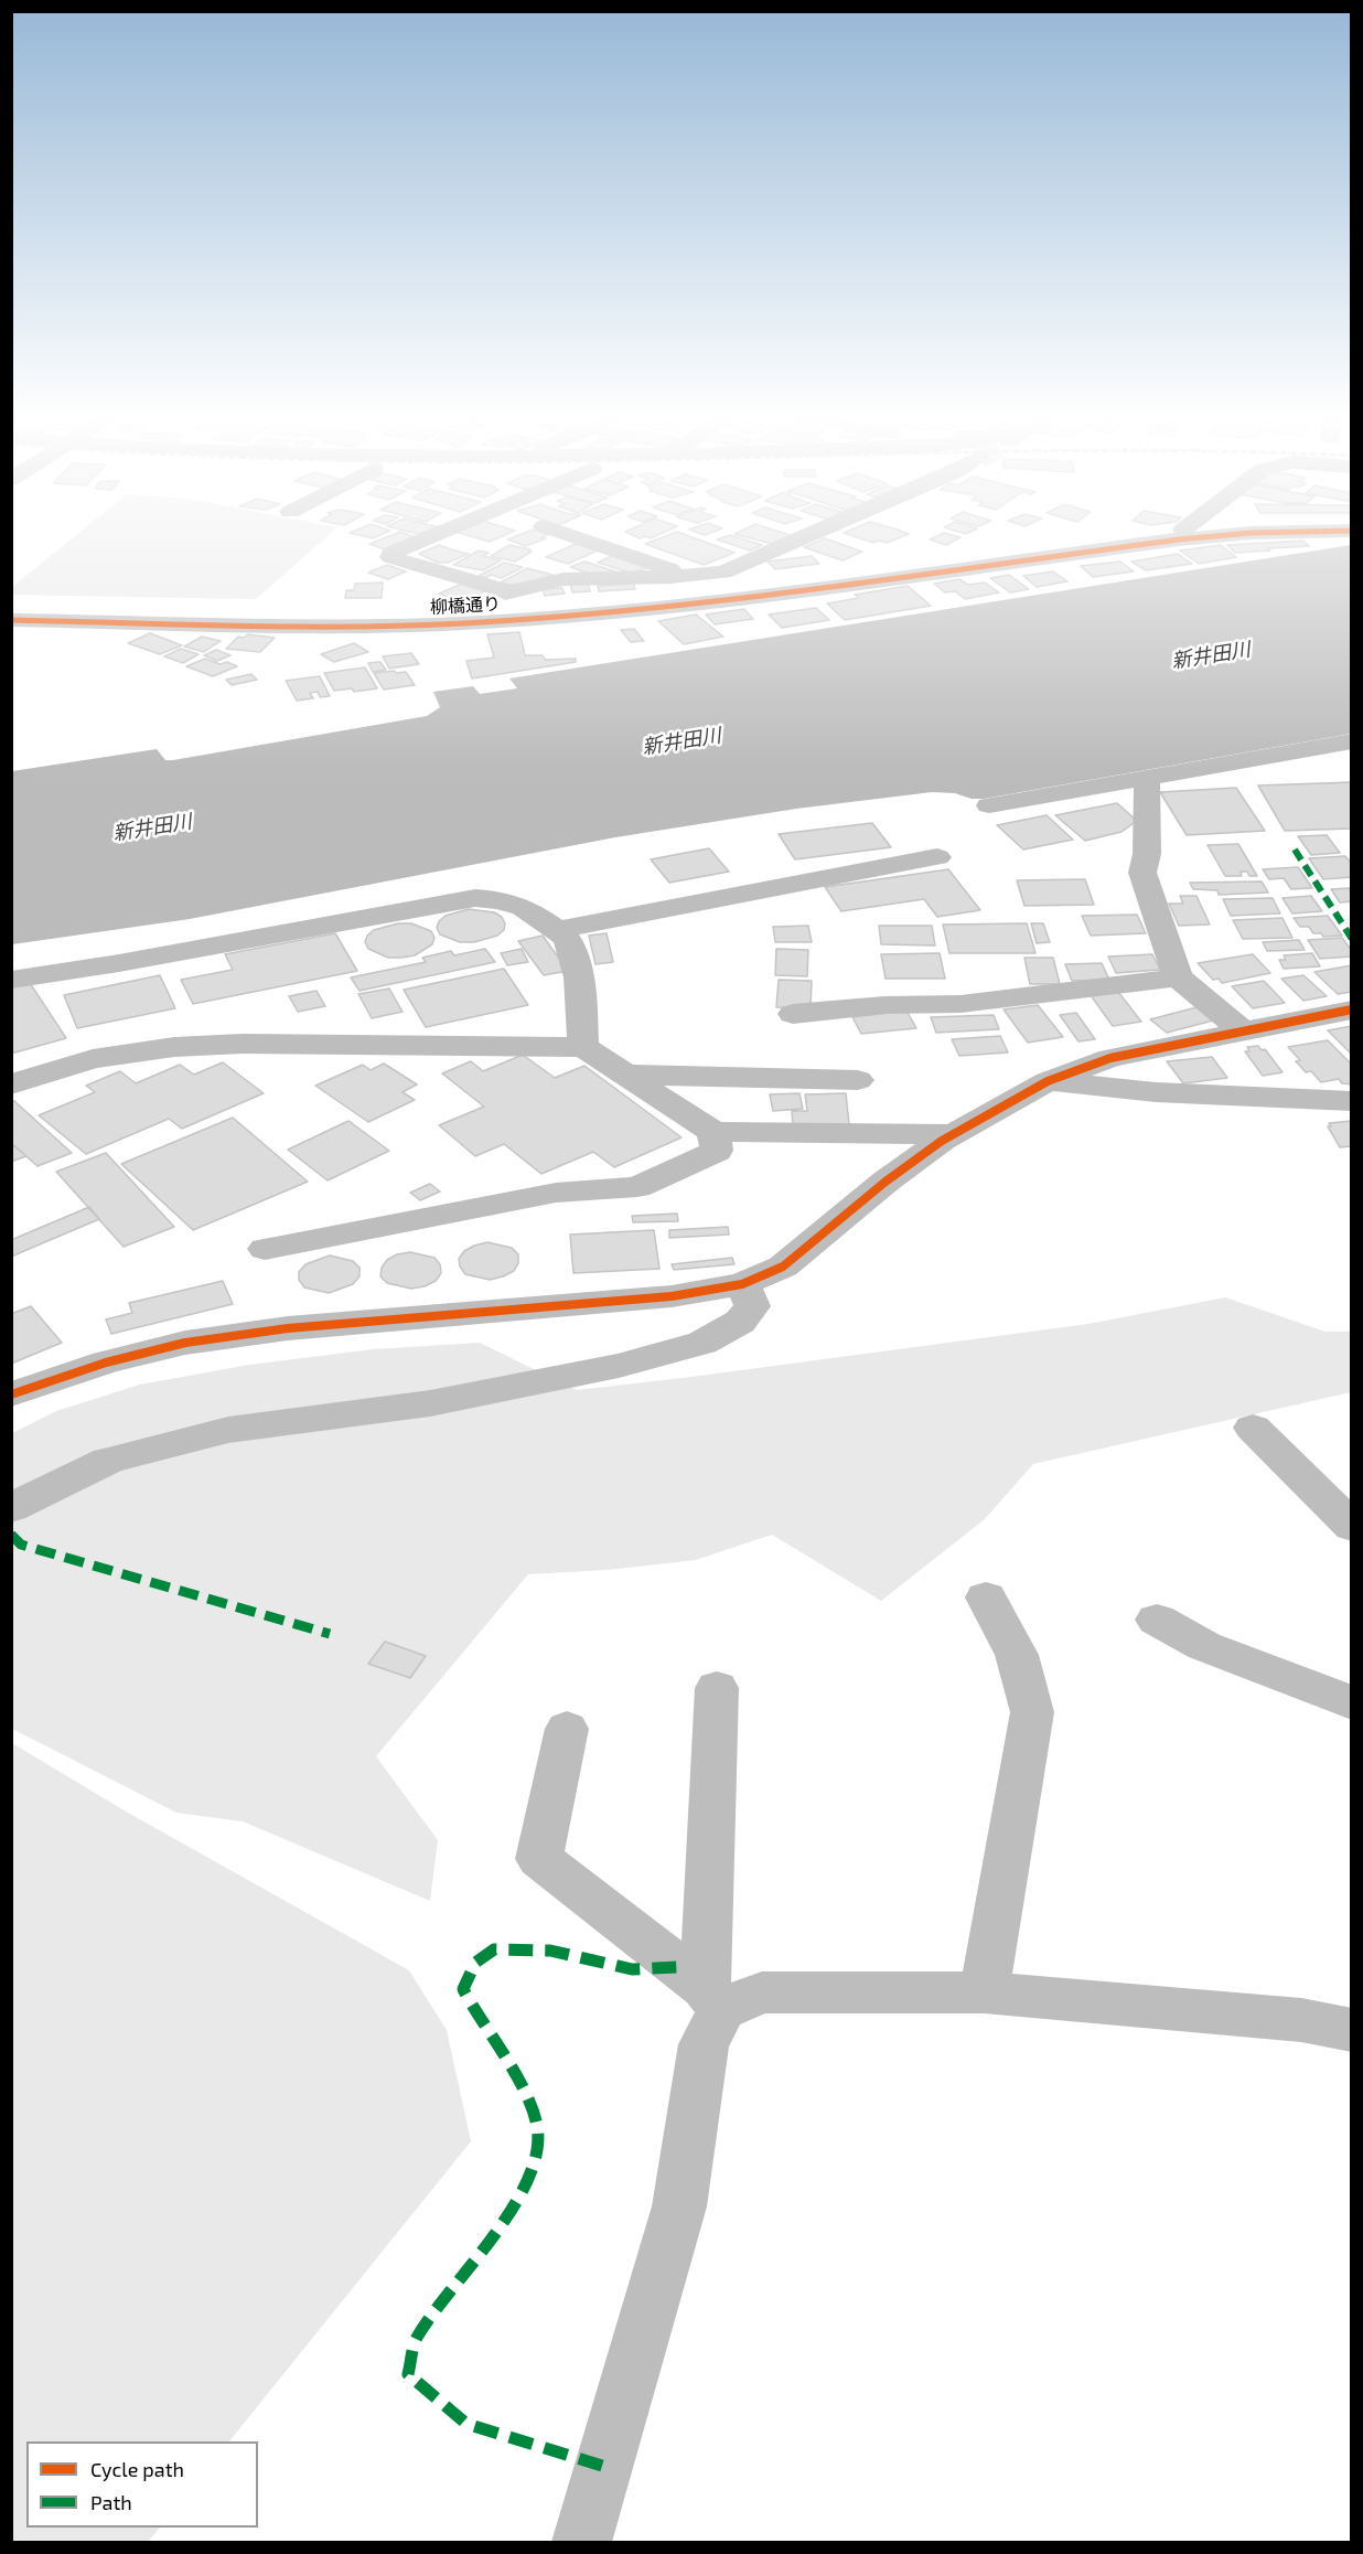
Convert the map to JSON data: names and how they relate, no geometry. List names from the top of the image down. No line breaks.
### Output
{"streets":{"street":["柳橋通り"]},"water":["新井田川"],"legend":["Cycle path","Path"]}
